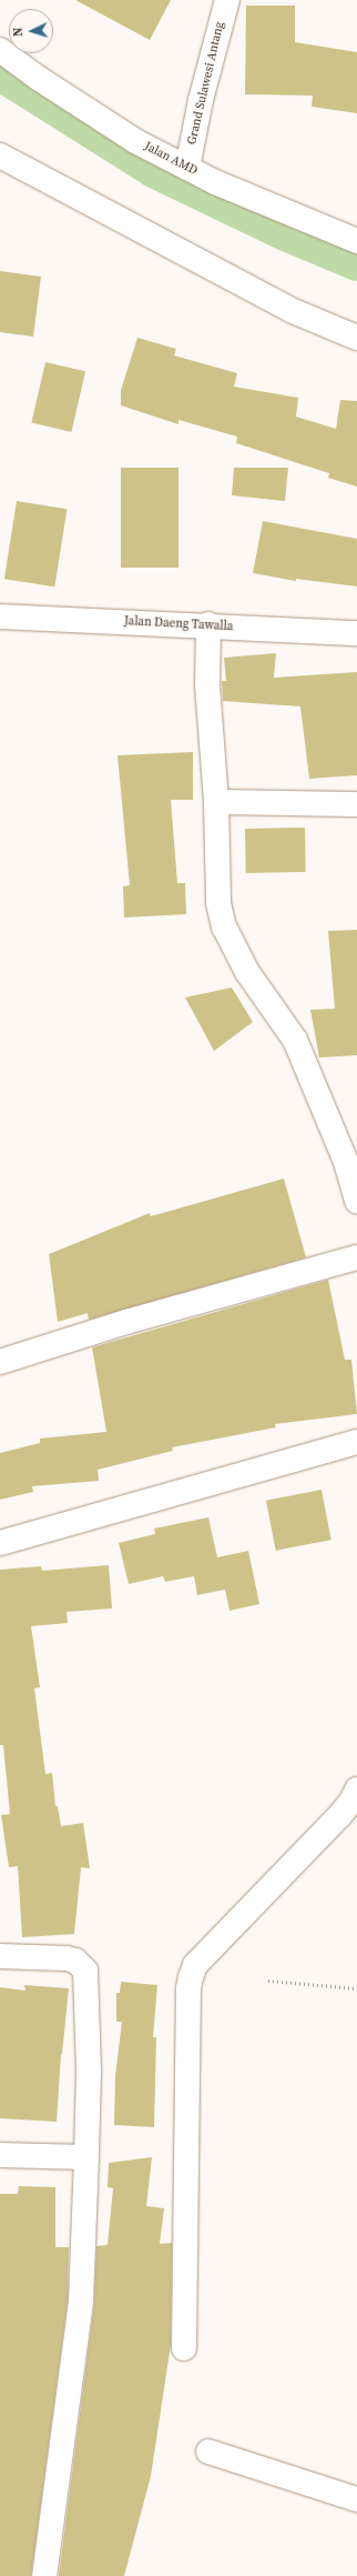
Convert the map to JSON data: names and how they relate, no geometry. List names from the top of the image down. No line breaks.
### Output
{"streets":{"street":["Grand Sulawesi Antang","Jalan AMD","Jalan Daeng Tawalla"]},"crossings":[["Grand Sulawesi Antang","Jalan AMD"]],"north":"left"}
